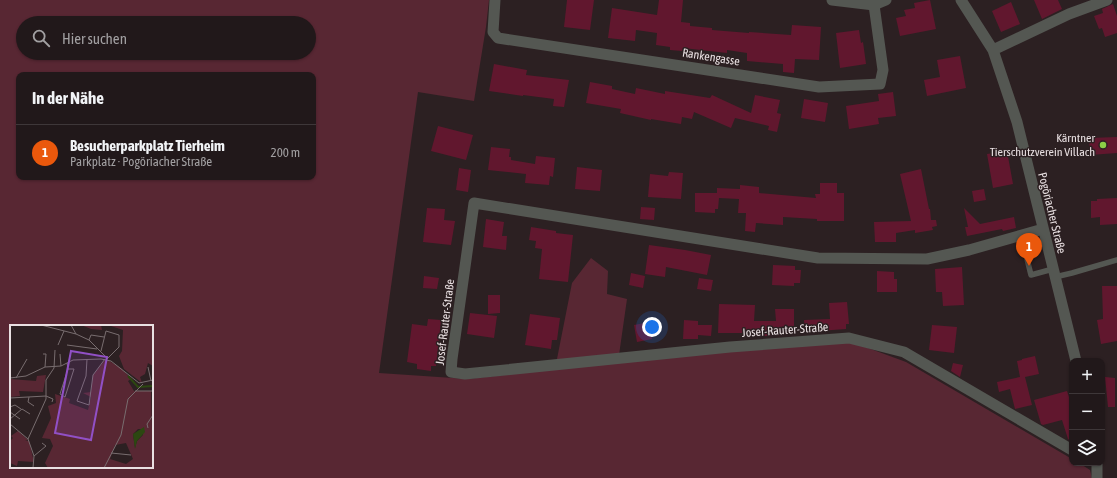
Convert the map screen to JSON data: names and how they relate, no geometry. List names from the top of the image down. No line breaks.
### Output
{"streets":{"street":["Rankengasse","Pogöriacher Straße","Josef-Rauter-Straße"]},"crossings":[["Pogöriacher Straße","Josef-Rauter-Straße"]],"places":["Kärntner Tierschutzverein Villach"],"page":{"search":"Hier suchen","heading":"In der Nähe","list":[{"mark":"1","name":"Besucherparkplatz Tierheim","note":"Parkplatz · Pogöriacher Straße","value":"200 m"}],"pins":"1","map_buttons":["+","−"]}}
